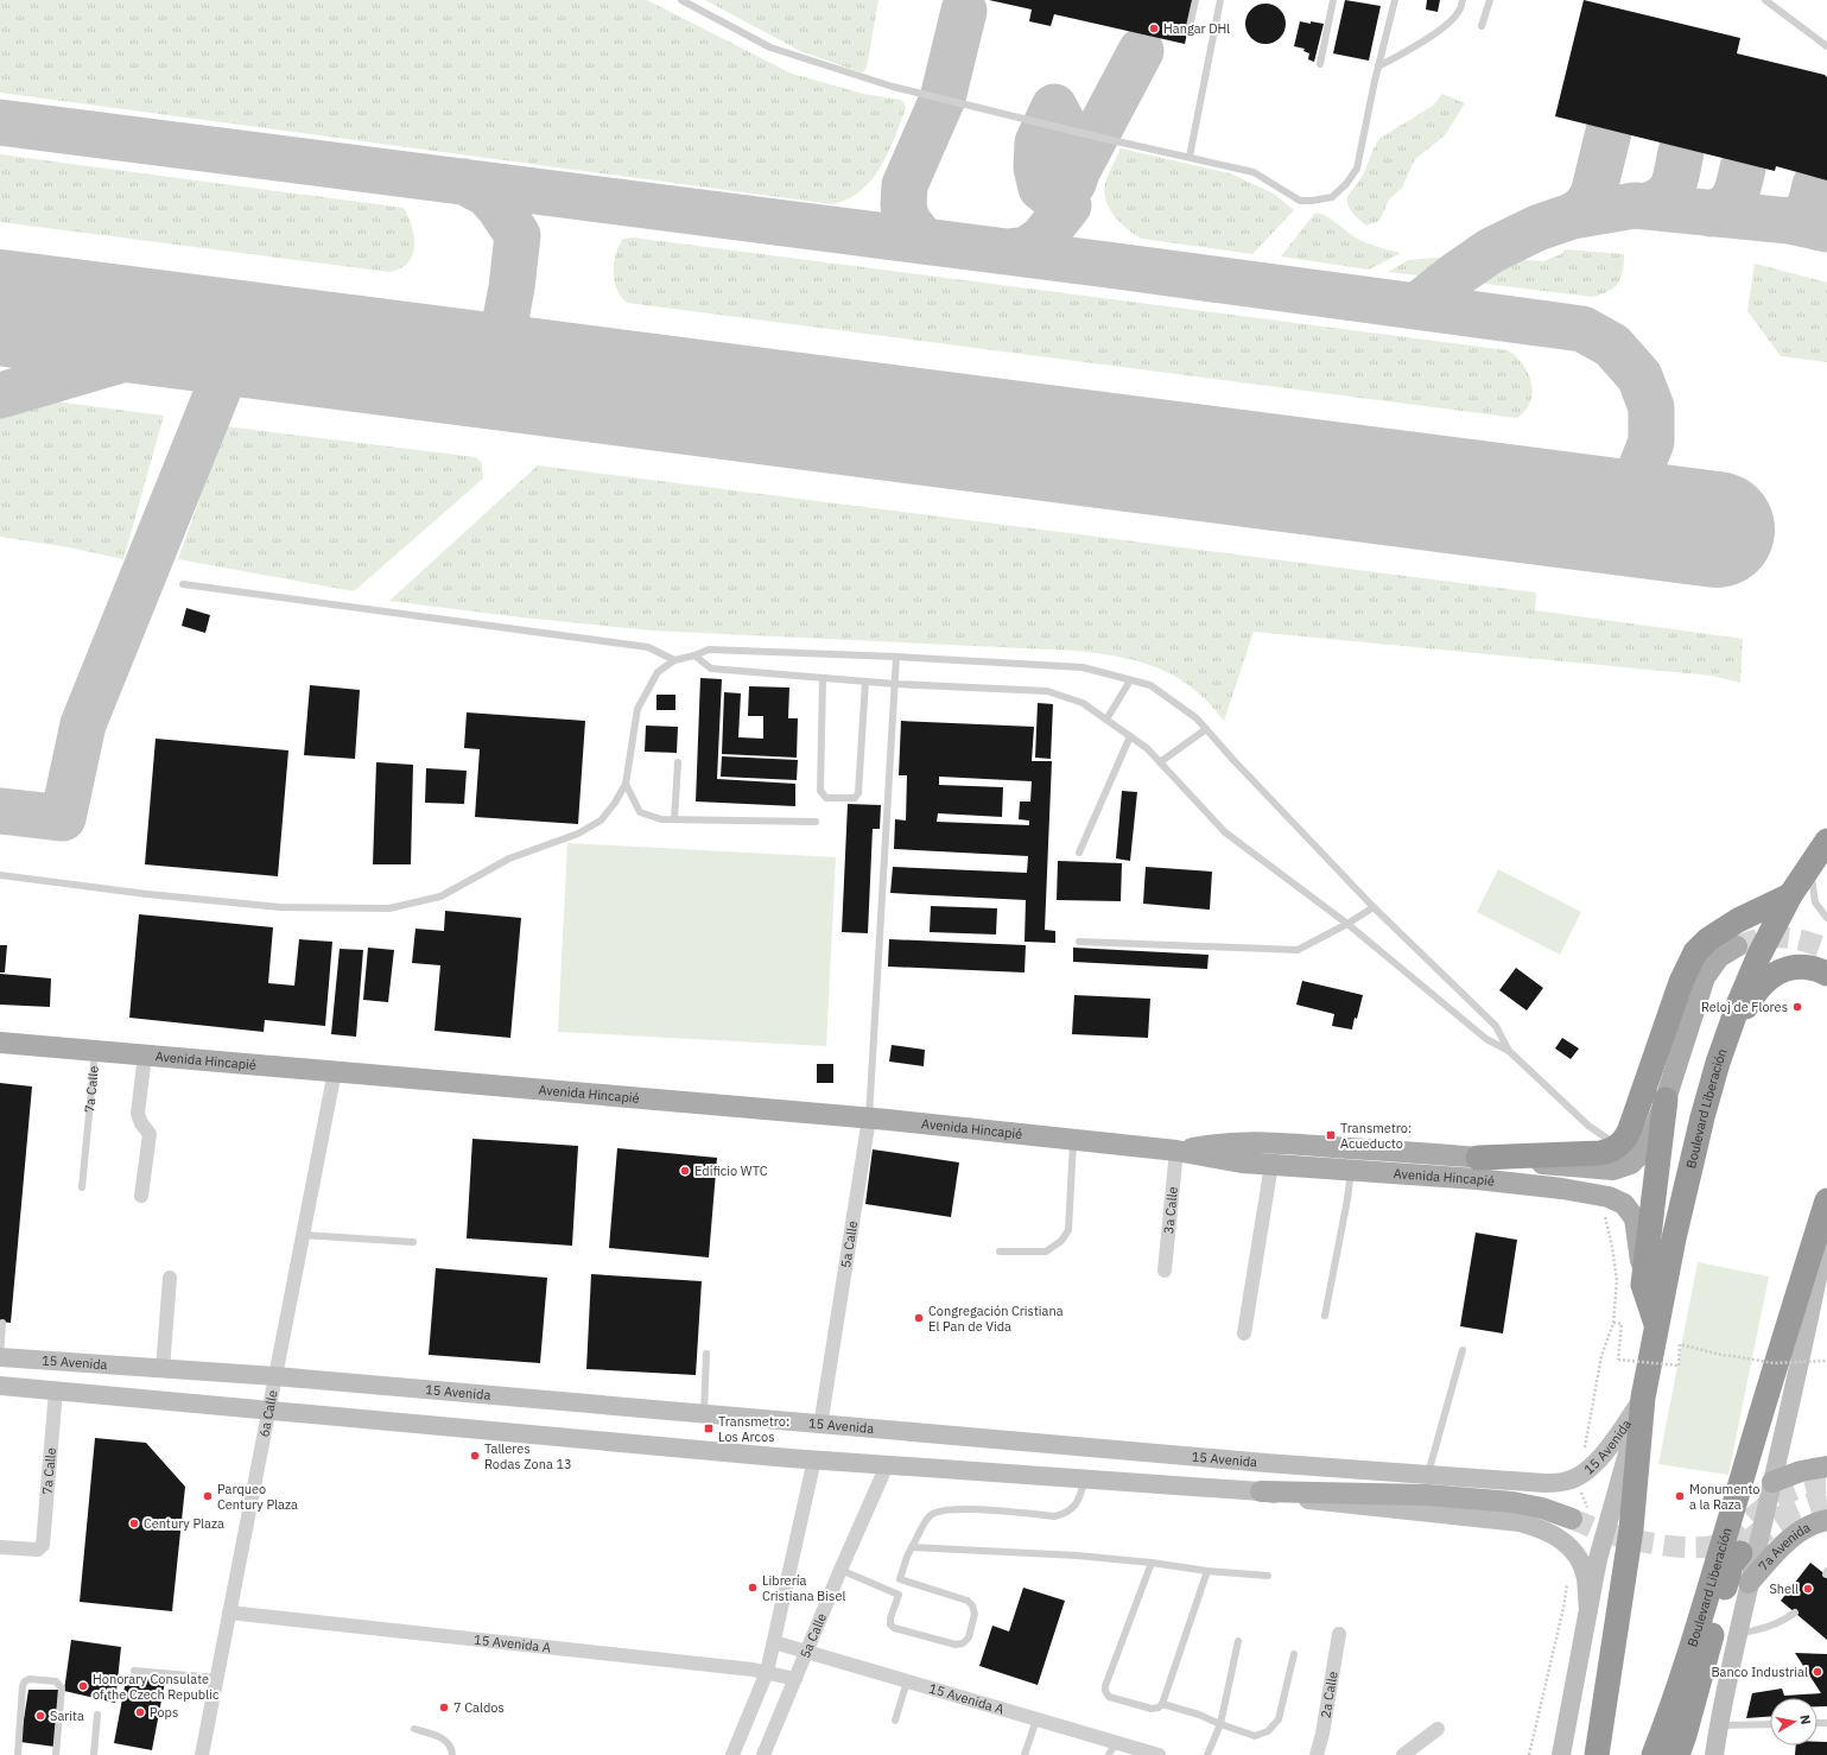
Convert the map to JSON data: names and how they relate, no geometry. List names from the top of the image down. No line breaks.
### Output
{"streets":{"highway":["Boulevard Liberación"],"main road":["Avenida Hincapié","7a Avenida"],"street":["7a Calle","3a Calle","5a Calle","15 Avenida","6a Calle","15 Avenida A","2a Calle"]},"crossings":[["Avenida Hincapié","7a Calle"],["Avenida Hincapié","3a Calle"],["Avenida Hincapié","5a Calle"],["Avenida Hincapié","6a Calle"],["Boulevard Liberación","15 Avenida"],["5a Calle","15 Avenida"],["5a Calle","15 Avenida A"],["15 Avenida","6a Calle"],["6a Calle","15 Avenida A"]],"places":{"other":["Hangar DHl","Reloj de Flores","Edificio WTC","Congregación Cristiana El Pan de Vida","Talleres Rodas Zona 13","Parqueo Century Plaza","Monumento a la Raza","Century Plaza","Librería Cristiana Bisel","Shell","Banco Industrial","Honorary Consulate of the Czech Republic","7 Caldos","Pops","Sarita"],"transit":["Transmetro: Acueducto","Transmetro: Los Arcos"]},"north":"right"}
